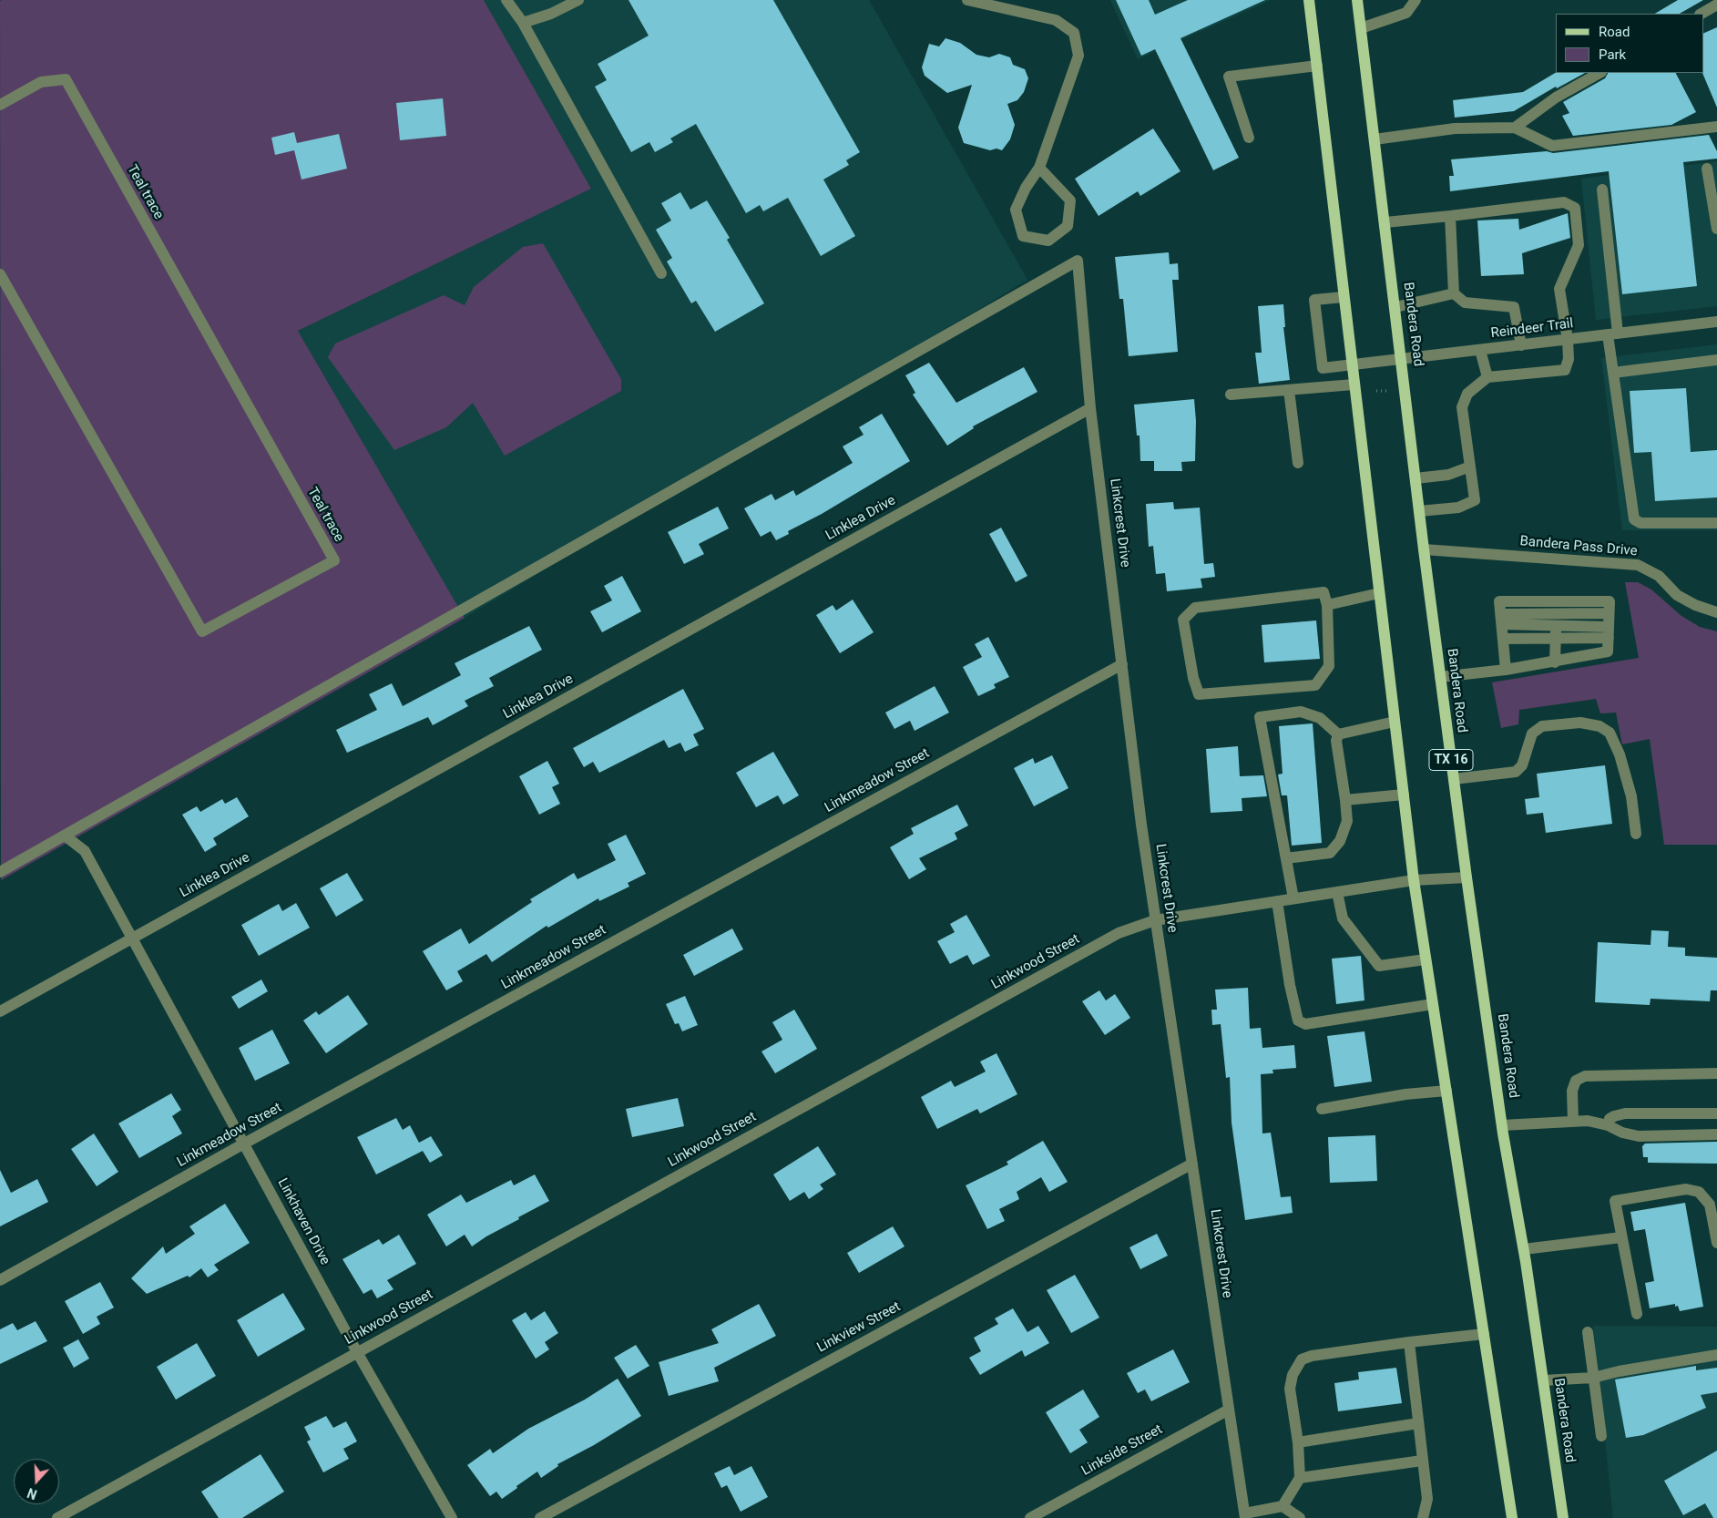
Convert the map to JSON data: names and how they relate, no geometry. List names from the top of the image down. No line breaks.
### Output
{"streets":{"main road":["Bandera Road","TX 16"],"street":["Teal trace","Reindeer Trail","Linklea Drive","Linkcrest Drive","Bandera Pass Drive","Linkmeadow Street","Linkwood Street","Linkhaven Drive","Linkview Street","Linkside Street"]},"crossings":[["Bandera Road","Reindeer Trail"],["Bandera Road","Bandera Pass Drive"],["Bandera Road","Linkwood Street"],["Linklea Drive","Linkcrest Drive"],["Linklea Drive","Linkhaven Drive"],["Linkcrest Drive","Linkmeadow Street"],["Linkcrest Drive","Linkwood Street"],["Linkcrest Drive","Linkhaven Drive"],["Linkcrest Drive","Linkview Street"],["Linkcrest Drive","Linkside Street"],["Linkmeadow Street","Linkhaven Drive"],["Linkwood Street","Linkhaven Drive"]],"legend":["Road","Park"],"north":"bottom"}
